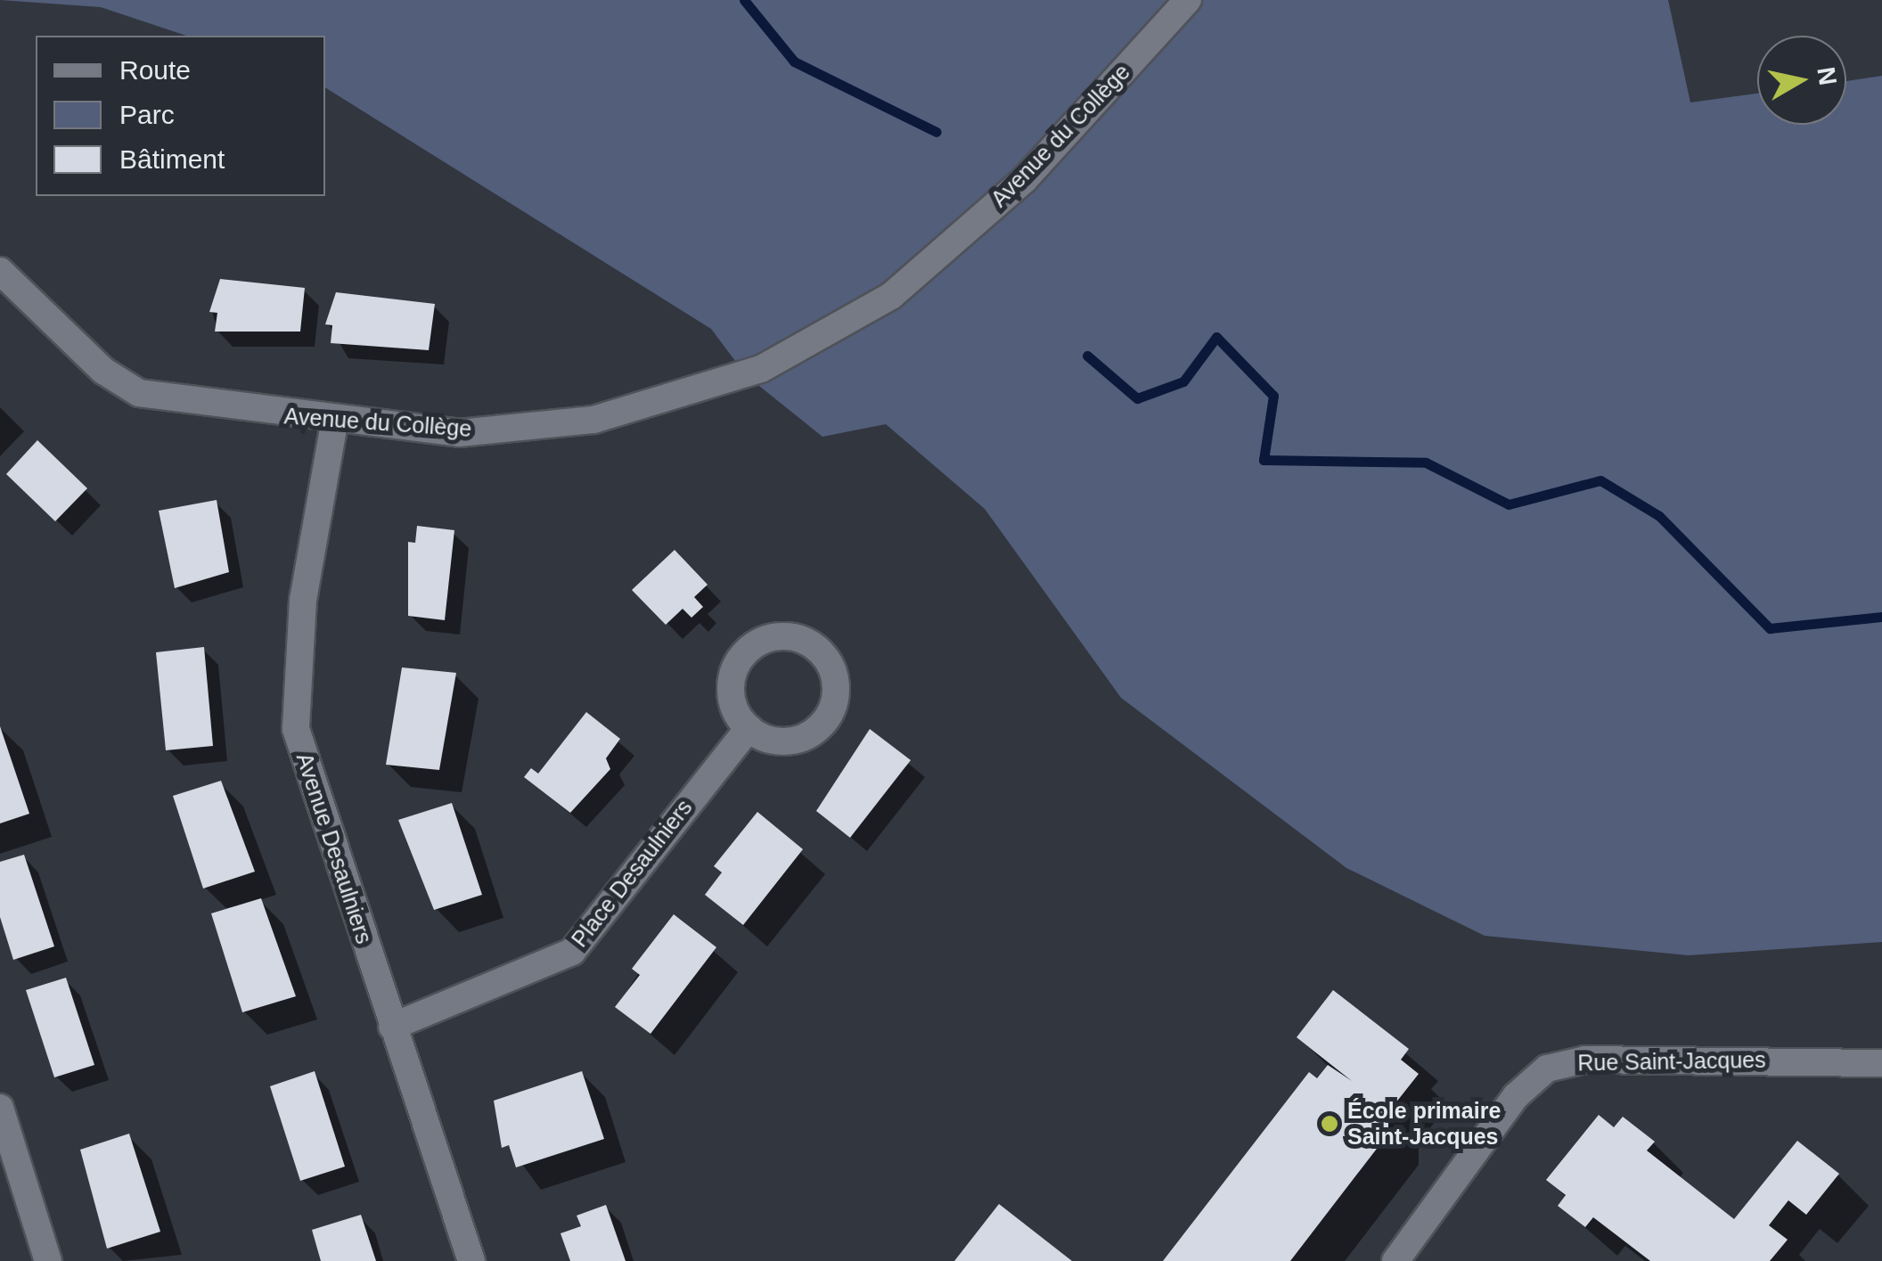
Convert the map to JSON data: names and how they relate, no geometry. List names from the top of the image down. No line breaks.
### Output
{"streets":{"street":["Avenue du Collège","Avenue Desaulniers","Place Desaulniers","Rue Saint-Jacques"]},"crossings":[["Avenue du Collège","Avenue Desaulniers"],["Avenue Desaulniers","Place Desaulniers"]],"places":["École primaire Saint-Jacques"],"legend":["Route","Parc","Bâtiment"],"north":"right"}
